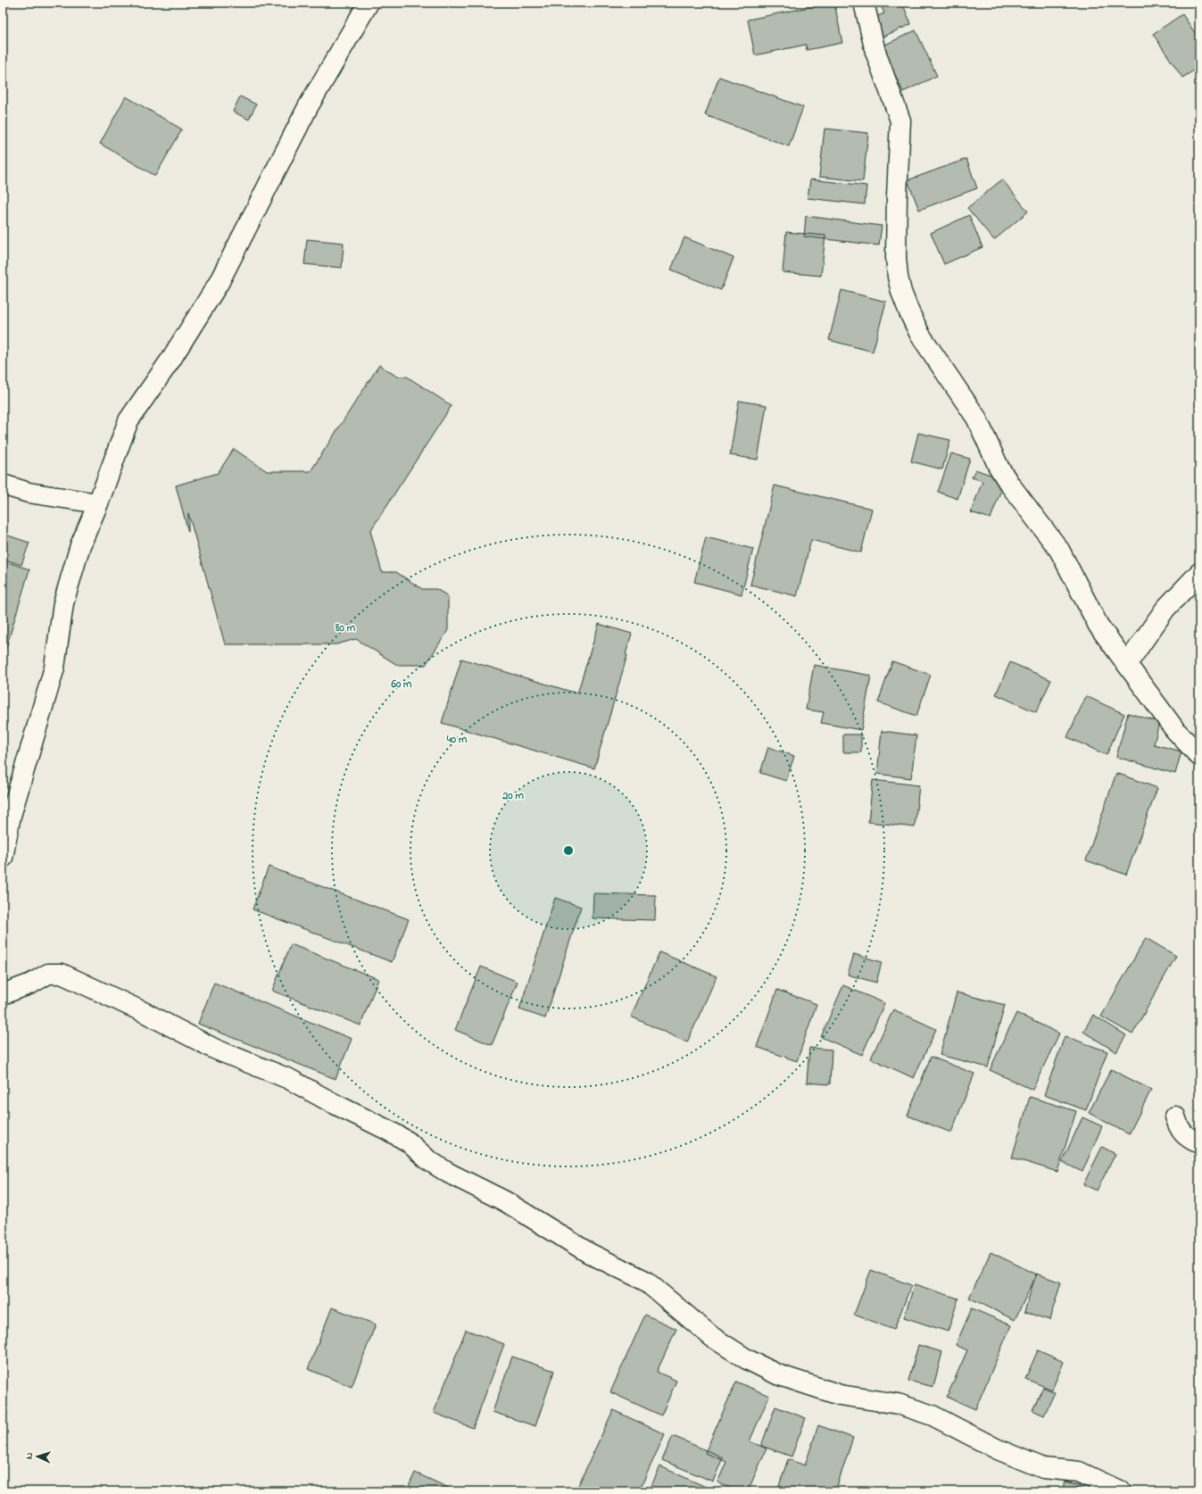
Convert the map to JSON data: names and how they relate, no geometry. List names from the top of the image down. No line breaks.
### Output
{"north":"left","rings":["80 m","60 m","40 m","20 m"]}
